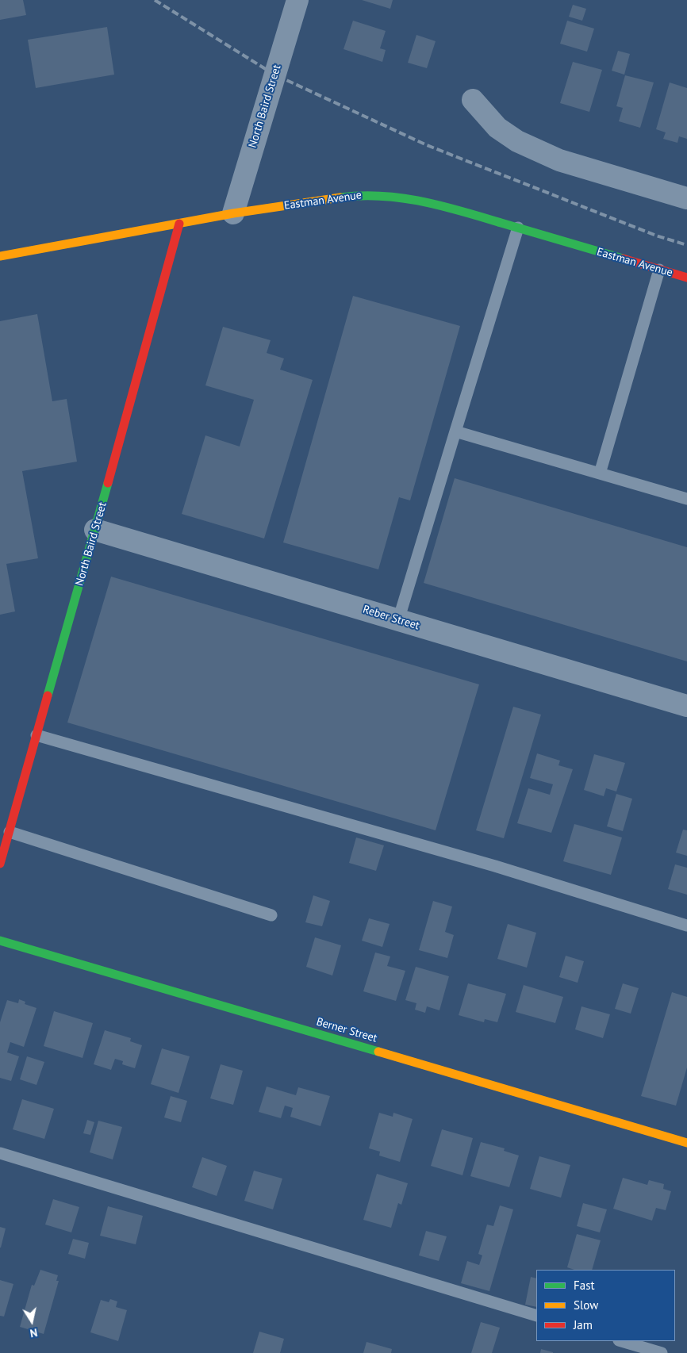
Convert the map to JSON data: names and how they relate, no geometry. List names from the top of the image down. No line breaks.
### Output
{"streets":{"street":["North Baird Street","Eastman Avenue","Reber Street","Berner Street"]},"crossings":[["North Baird Street","Eastman Avenue"],["North Baird Street","Reber Street"]],"legend":["Fast","Slow","Jam"],"north":"bottom"}
